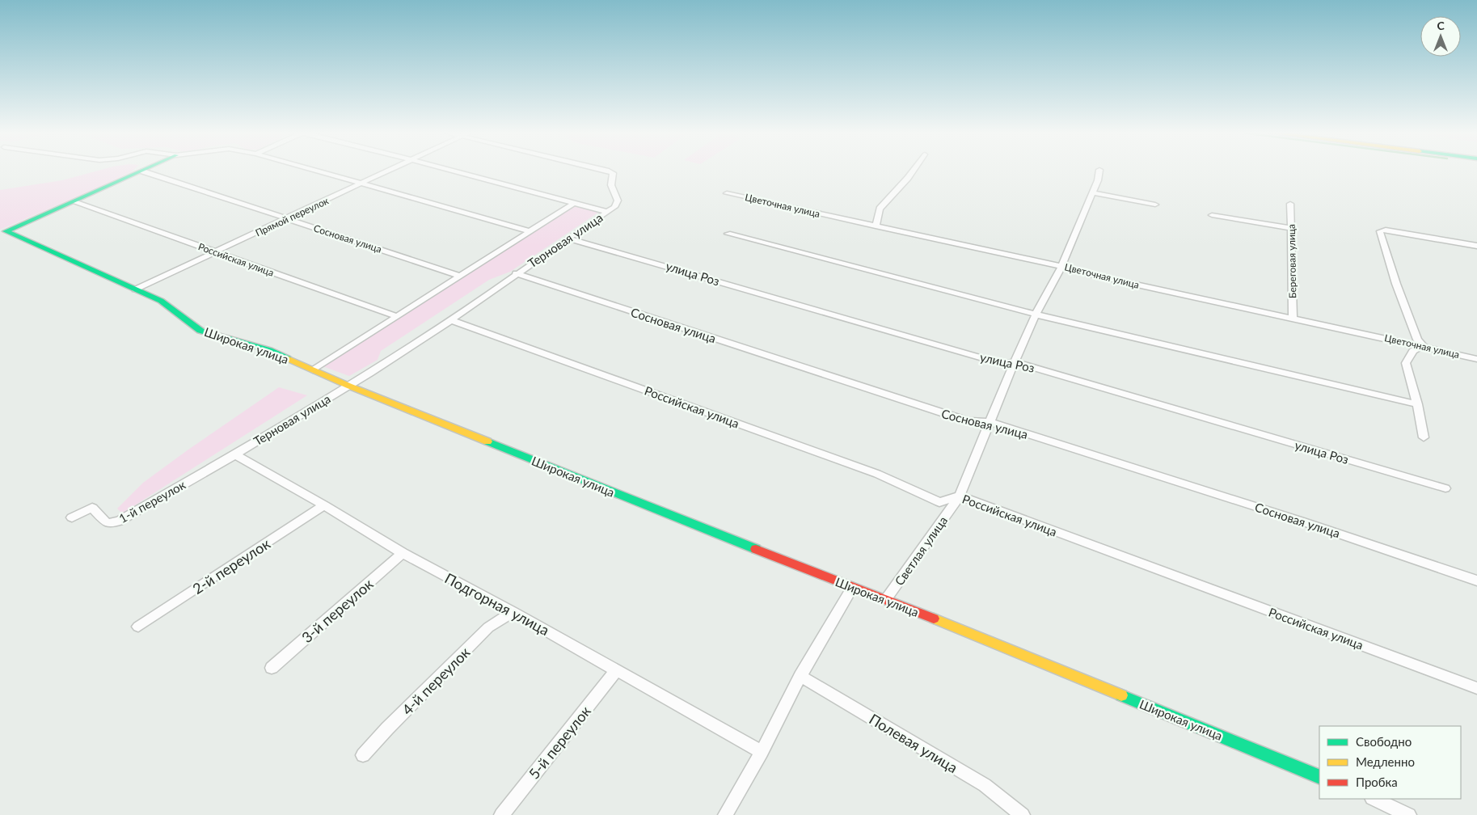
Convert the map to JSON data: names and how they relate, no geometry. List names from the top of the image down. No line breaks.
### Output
{"streets":{"main road":["Широкая улица"],"street":["Цветочная улица","Прямой переулок","Сосновая улица","Терновая улица","Российская улица","Береговая улица","улица Роз","1-й переулок","Светлая улица","2-й переулок","Подгорная улица","3-й переулок","4-й переулок","5-й переулок","Полевая улица"]},"crossings":[["Цветочная улица","Береговая улица"],["Цветочная улица","Светлая улица"],["Прямой переулок","Сосновая улица"],["Прямой переулок","Российская улица"],["Прямой переулок","Широкая улица"],["Сосновая улица","Терновая улица"],["Сосновая улица","Широкая улица"],["Сосновая улица","Светлая улица"],["Терновая улица","Российская улица"],["Терновая улица","улица Роз"],["Терновая улица","Широкая улица"],["Терновая улица","1-й переулок"],["Терновая улица","Подгорная улица"],["Российская улица","Широкая улица"],["Российская улица","Светлая улица"],["улица Роз","Светлая улица"],["Широкая улица","Светлая улица"],["1-й переулок","Подгорная улица"],["2-й переулок","Подгорная улица"],["Подгорная улица","3-й переулок"],["Подгорная улица","4-й переулок"],["Подгорная улица","5-й переулок"]],"legend":["Свободно","Медленно","Пробка"],"north":"top"}
